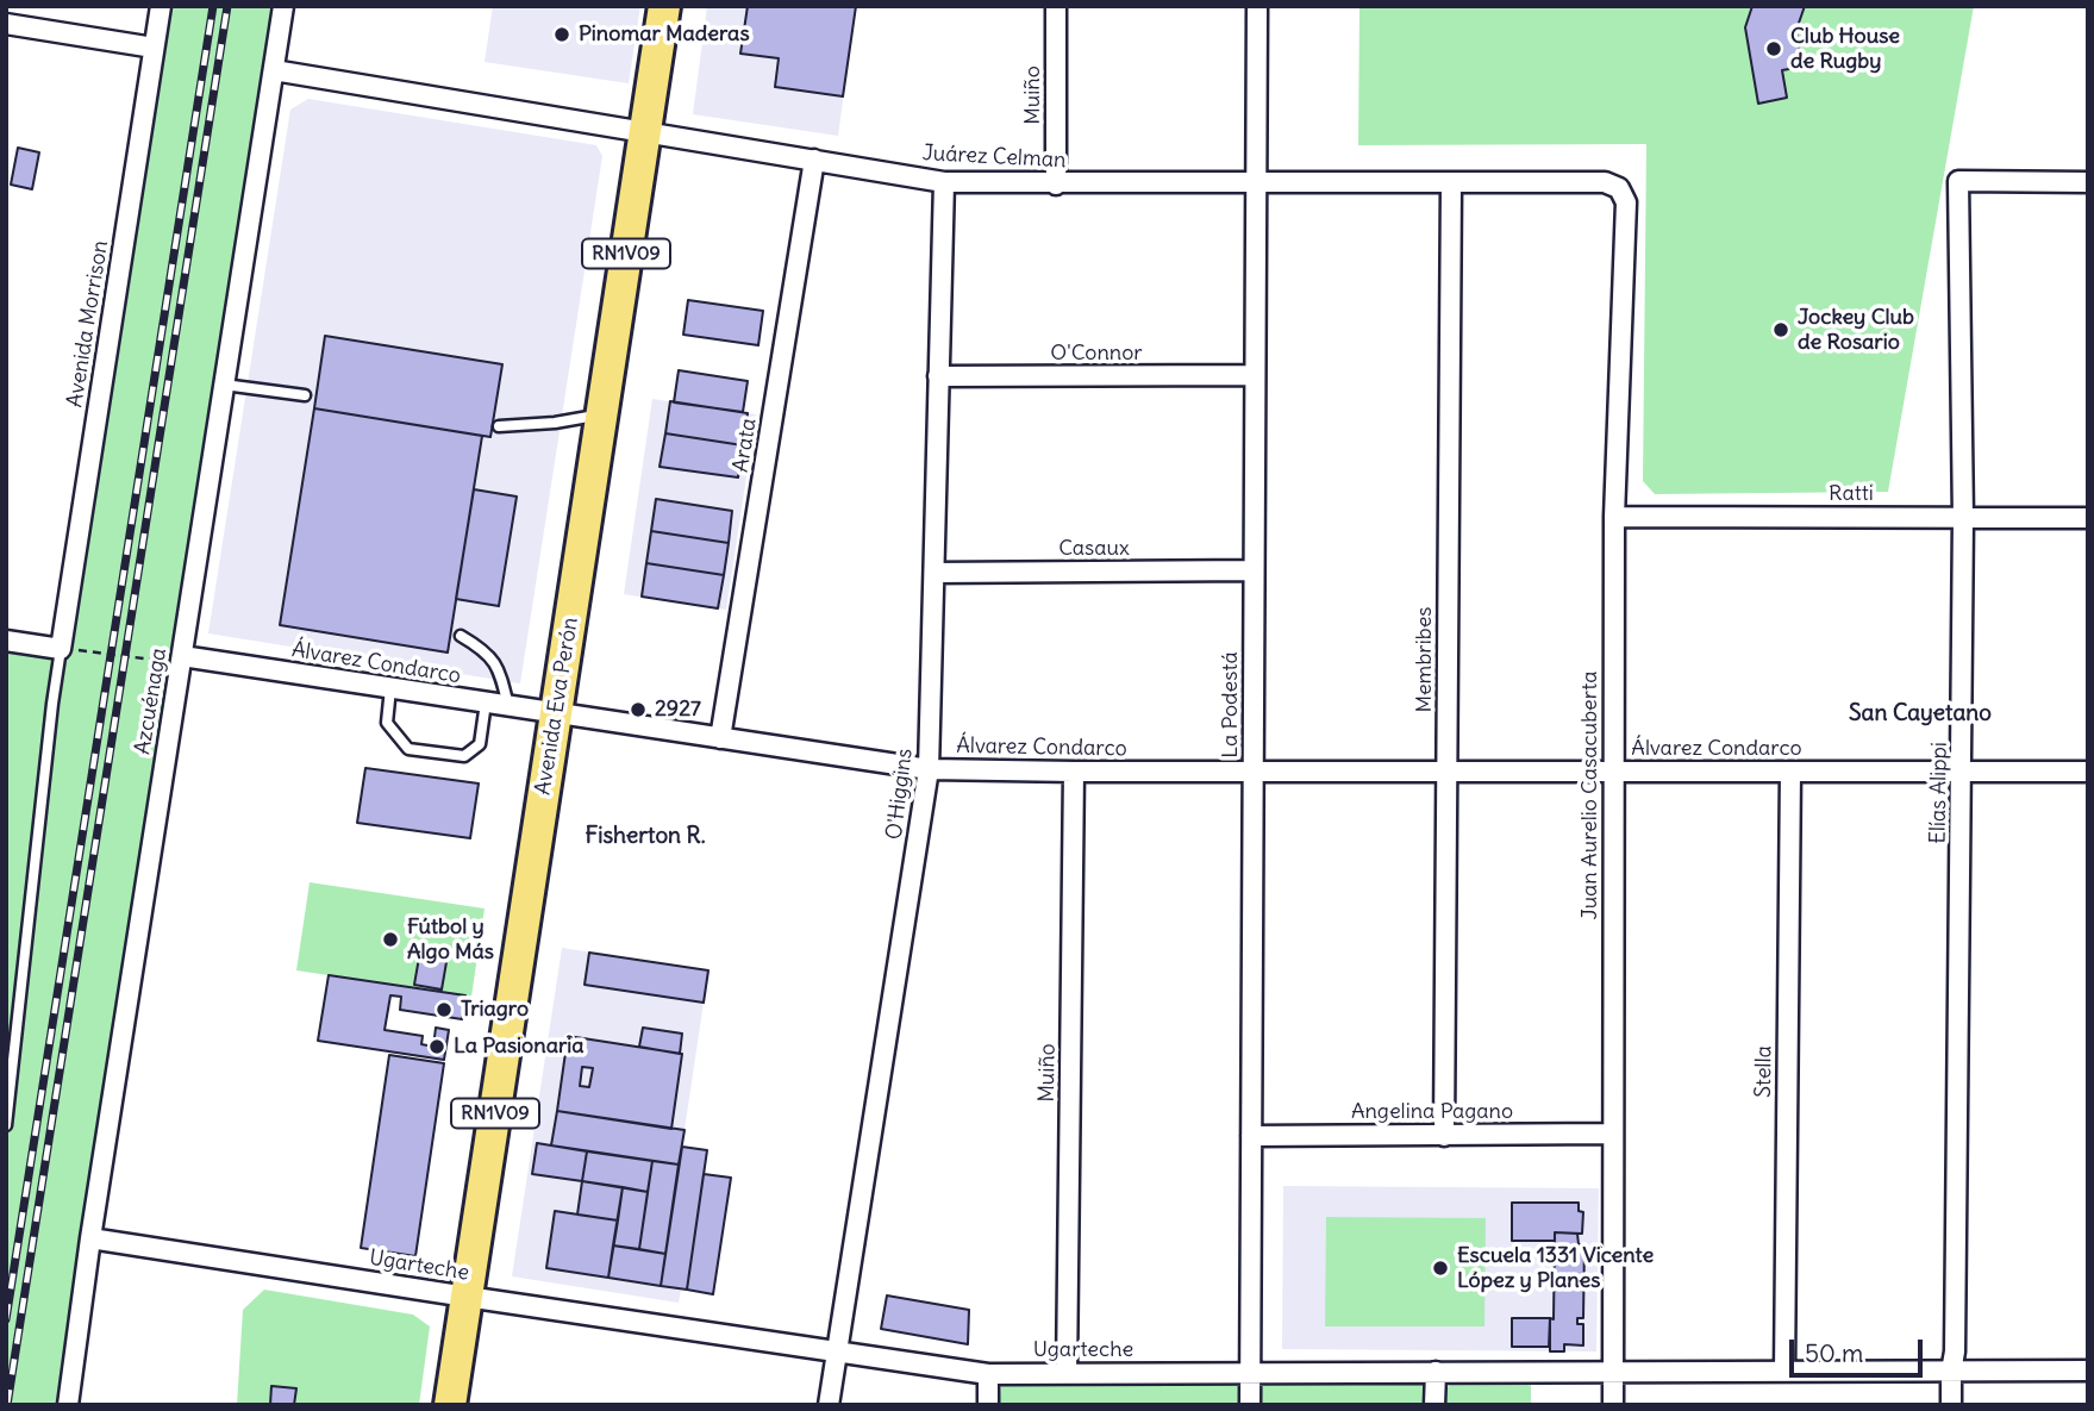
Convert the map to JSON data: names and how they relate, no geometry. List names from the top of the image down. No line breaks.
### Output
{"streets":{"main road":["RN1V09","Avenida Eva Perón"],"street":["Muiño","Juárez Celman","Avenida Morrison","O'Connor","Arata","Ratti","Casaux","Membribes","Álvarez Condarco","Azcuénaga","La Podestá","Elías Alippi","O'Higgins","Juan Aurelio Casacuberta","Stella","Angelina Pagano","Ugarteche"]},"crossings":[["Muiño","Juárez Celman"],["Muiño","Álvarez Condarco"],["Muiño","Ugarteche"],["Juárez Celman","Arata"],["Juárez Celman","Membribes"],["Juárez Celman","Azcuénaga"],["Juárez Celman","La Podestá"],["Juárez Celman","Avenida Eva Perón"],["Juárez Celman","O'Higgins"],["Juárez Celman","Juan Aurelio Casacuberta"],["O'Connor","La Podestá"],["O'Connor","O'Higgins"],["Arata","Álvarez Condarco"],["Ratti","Elías Alippi"],["Ratti","Juan Aurelio Casacuberta"],["Casaux","La Podestá"],["Casaux","O'Higgins"],["Membribes","Álvarez Condarco"],["Membribes","Angelina Pagano"],["Álvarez Condarco","Azcuénaga"],["Álvarez Condarco","La Podestá"],["Álvarez Condarco","Avenida Eva Perón"],["Álvarez Condarco","Elías Alippi"],["Álvarez Condarco","O'Higgins"],["Álvarez Condarco","Juan Aurelio Casacuberta"],["Álvarez Condarco","Stella"],["Azcuénaga","Ugarteche"],["La Podestá","Angelina Pagano"],["La Podestá","Ugarteche"],["Avenida Eva Perón","Ugarteche"],["Elías Alippi","Ugarteche"],["O'Higgins","Ugarteche"],["Juan Aurelio Casacuberta","Angelina Pagano"],["Juan Aurelio Casacuberta","Ugarteche"],["Stella","Ugarteche"]],"districts":["San Cayetano","Fisherton R."],"places":["Pinomar Maderas","Club House de Rugby","Jockey Club de Rosario","2927","Fútbol y Algo Más","Triagro","La Pasionaria","Escuela 1331 Vicente López y Planes"],"scale_bar":"50 m"}
